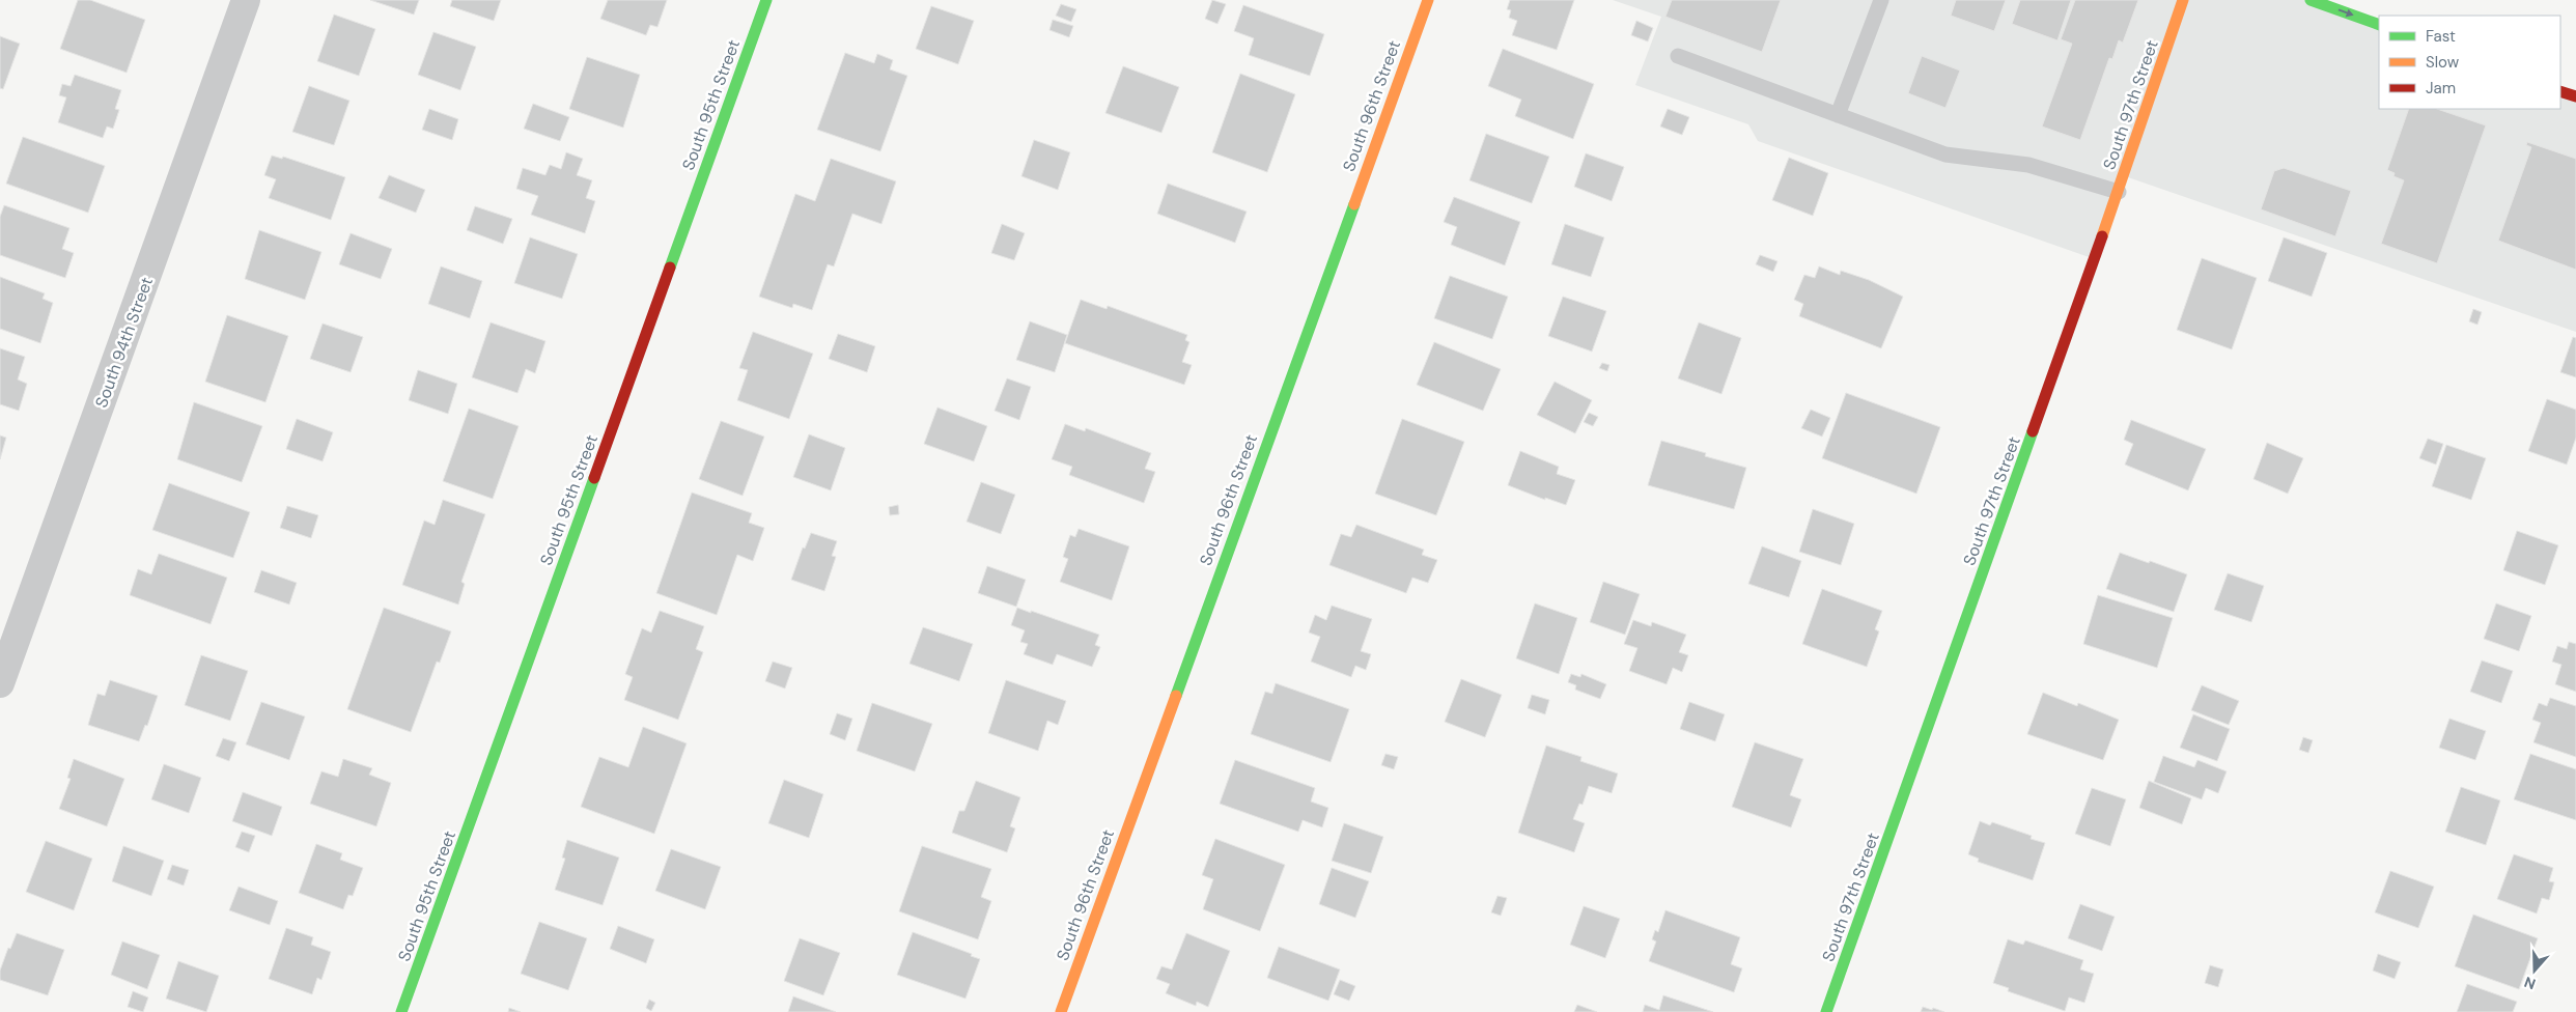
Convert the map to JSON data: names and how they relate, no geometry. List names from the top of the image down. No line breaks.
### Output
{"streets":{"street":["South 95th Street","South 97th Street","South 96th Street","South 94th Street"]},"legend":["Fast","Slow","Jam"],"north":"bottom"}
